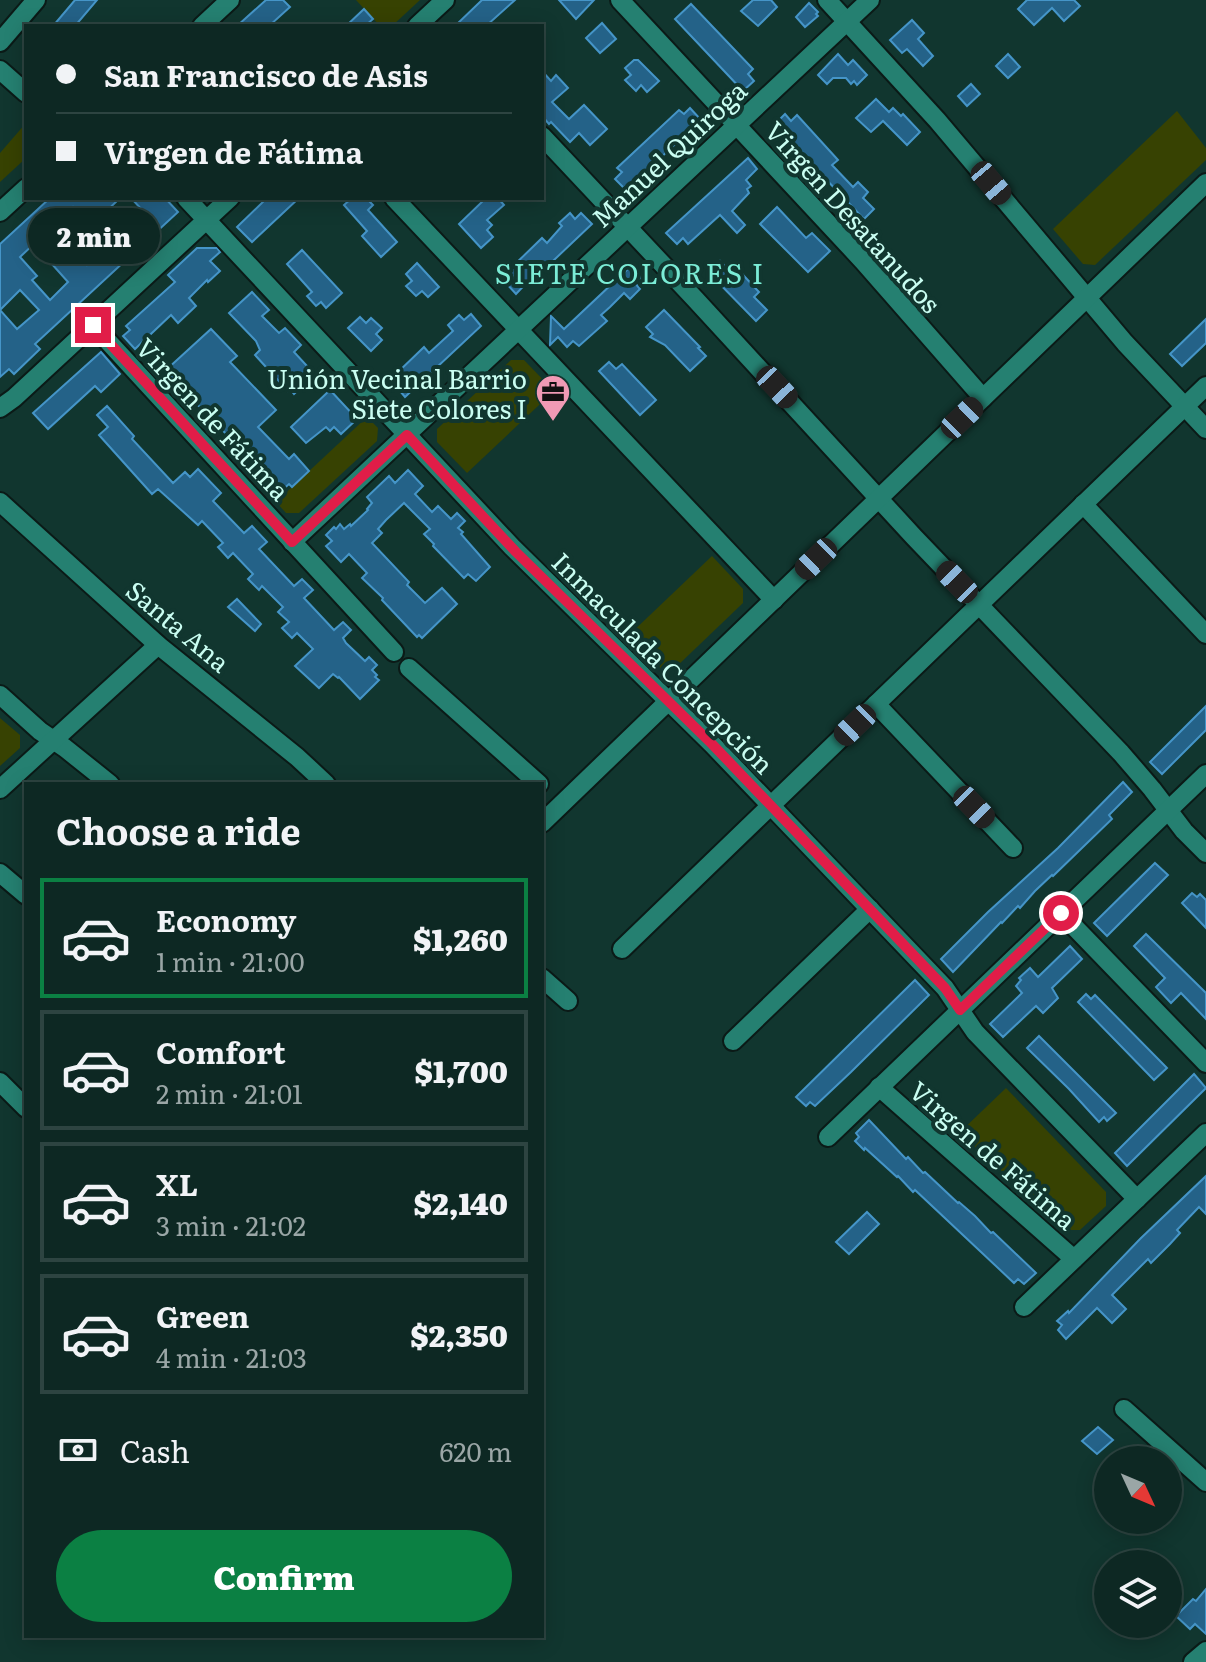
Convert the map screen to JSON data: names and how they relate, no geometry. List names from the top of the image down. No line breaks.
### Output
{"streets":{"street":["Manuel Quiroga","Virgen Desatanudos","Virgen de Fátima","Santa Ana","Inmaculada Concepción"]},"crossings":[["Manuel Quiroga","Virgen Desatanudos"],["Manuel Quiroga","Virgen de Fátima"],["Manuel Quiroga","Inmaculada Concepción"]],"districts":["SIETE COLORES I"],"places":{"office":["Unión Vecinal Barrio Siete Colores I"]},"north":"bottom right","page":{"banner":["San Francisco de Asis","Virgen de Fátima"],"bubble":"2 min","heading":"Choose a ride","list":[{"name":"Economy","note":"1 min · 21:00","value":"$1,260"},{"name":"Comfort","note":"2 min · 21:01","value":"$1,700"},{"name":"XL","note":"3 min · 21:02","value":"$2,140"},{"name":"Green","note":"4 min · 21:03","value":"$2,350"}],"pay":["Cash","620 m"],"buttons":"Confirm"}}
